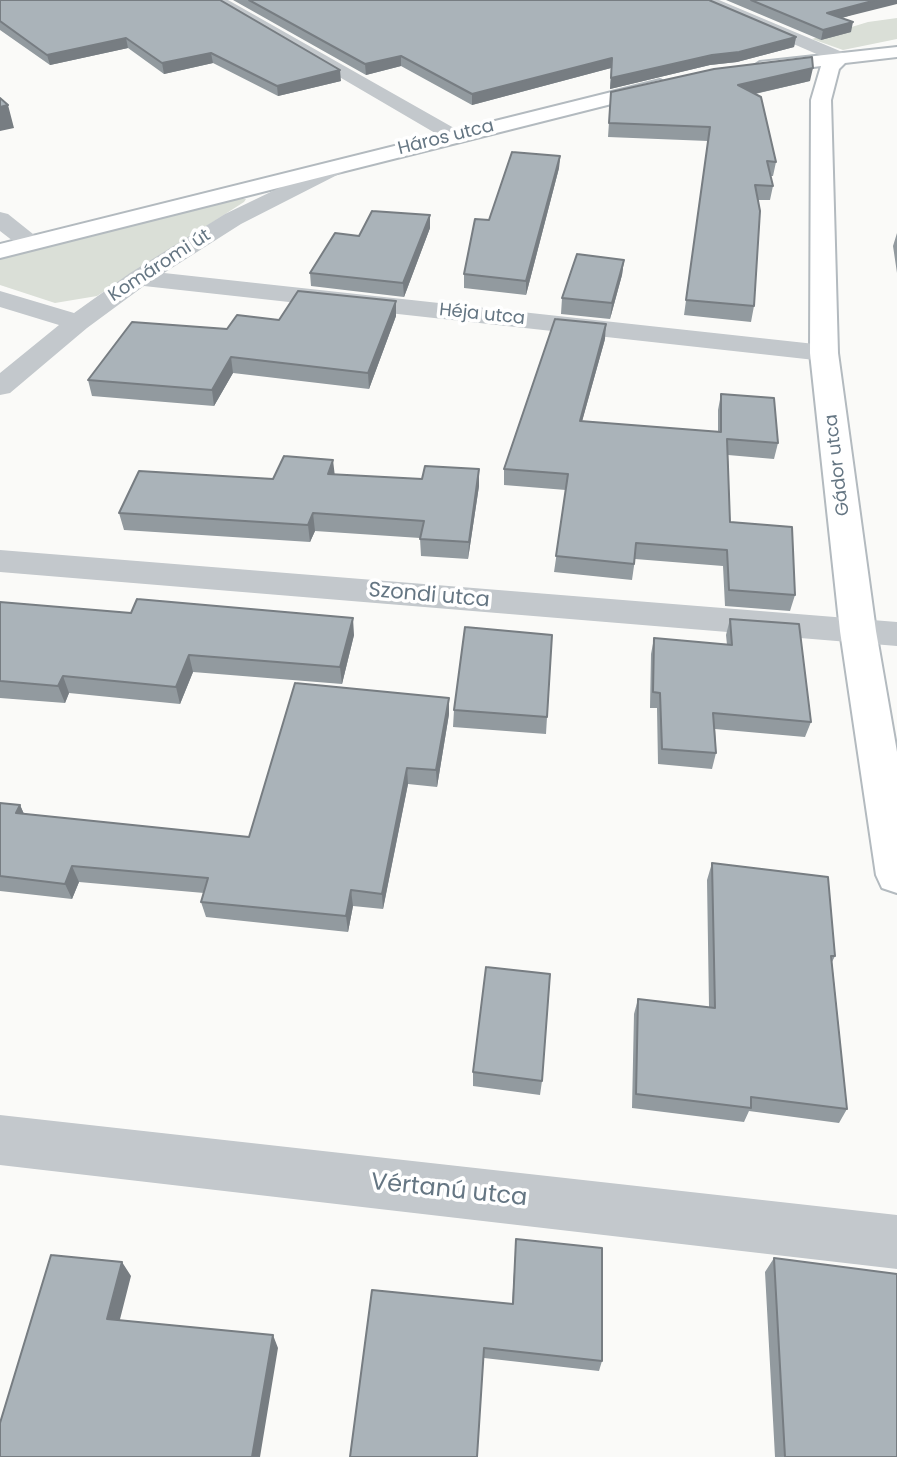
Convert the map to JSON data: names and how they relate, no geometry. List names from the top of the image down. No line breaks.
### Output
{"streets":{"street":["Háros utca","Komáromi út","Héja utca","Gádor utca","Szondi utca","Vértanú utca"]},"crossings":[["Háros utca","Komáromi út"],["Komáromi út","Héja utca"],["Héja utca","Gádor utca"],["Gádor utca","Szondi utca"]]}
